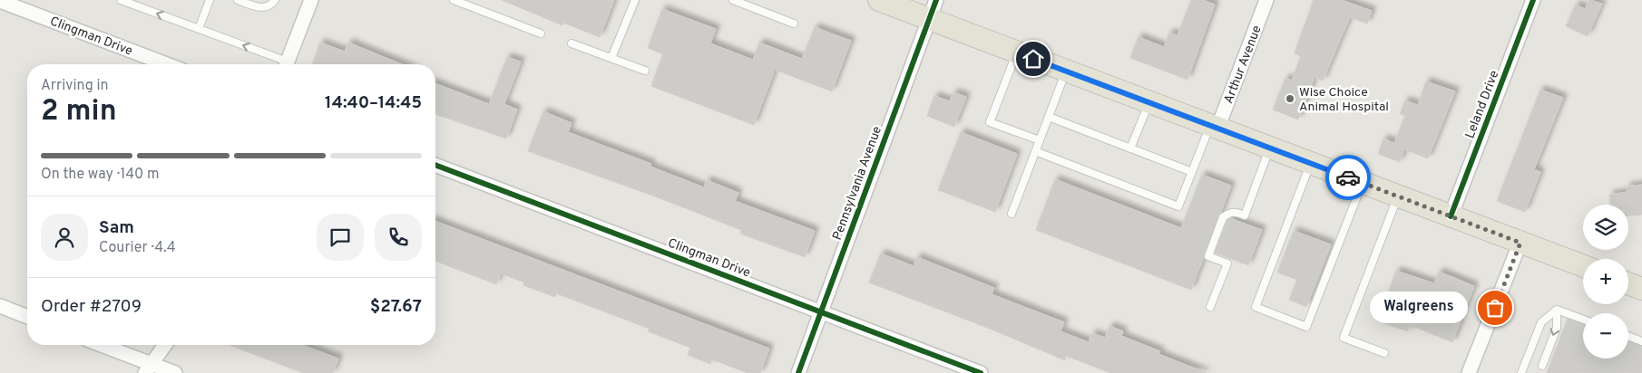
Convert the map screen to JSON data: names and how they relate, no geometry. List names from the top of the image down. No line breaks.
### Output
{"streets":{"street":["Clingman Drive","Arthur Avenue","Leland Drive","Pennsylvania Avenue"]},"crossings":[["Clingman Drive","Pennsylvania Avenue"]],"places":["Wise Choice Animal Hospital","Walgreens"],"page":{"heading":["2 min","Arriving in","14:40–14:45"],"panel":["Sam","Courier · 4.4","Order #2709","$27.67"],"bar":"On the way · 140 m","map_buttons":["+","−"],"bubble":"Walgreens"}}
